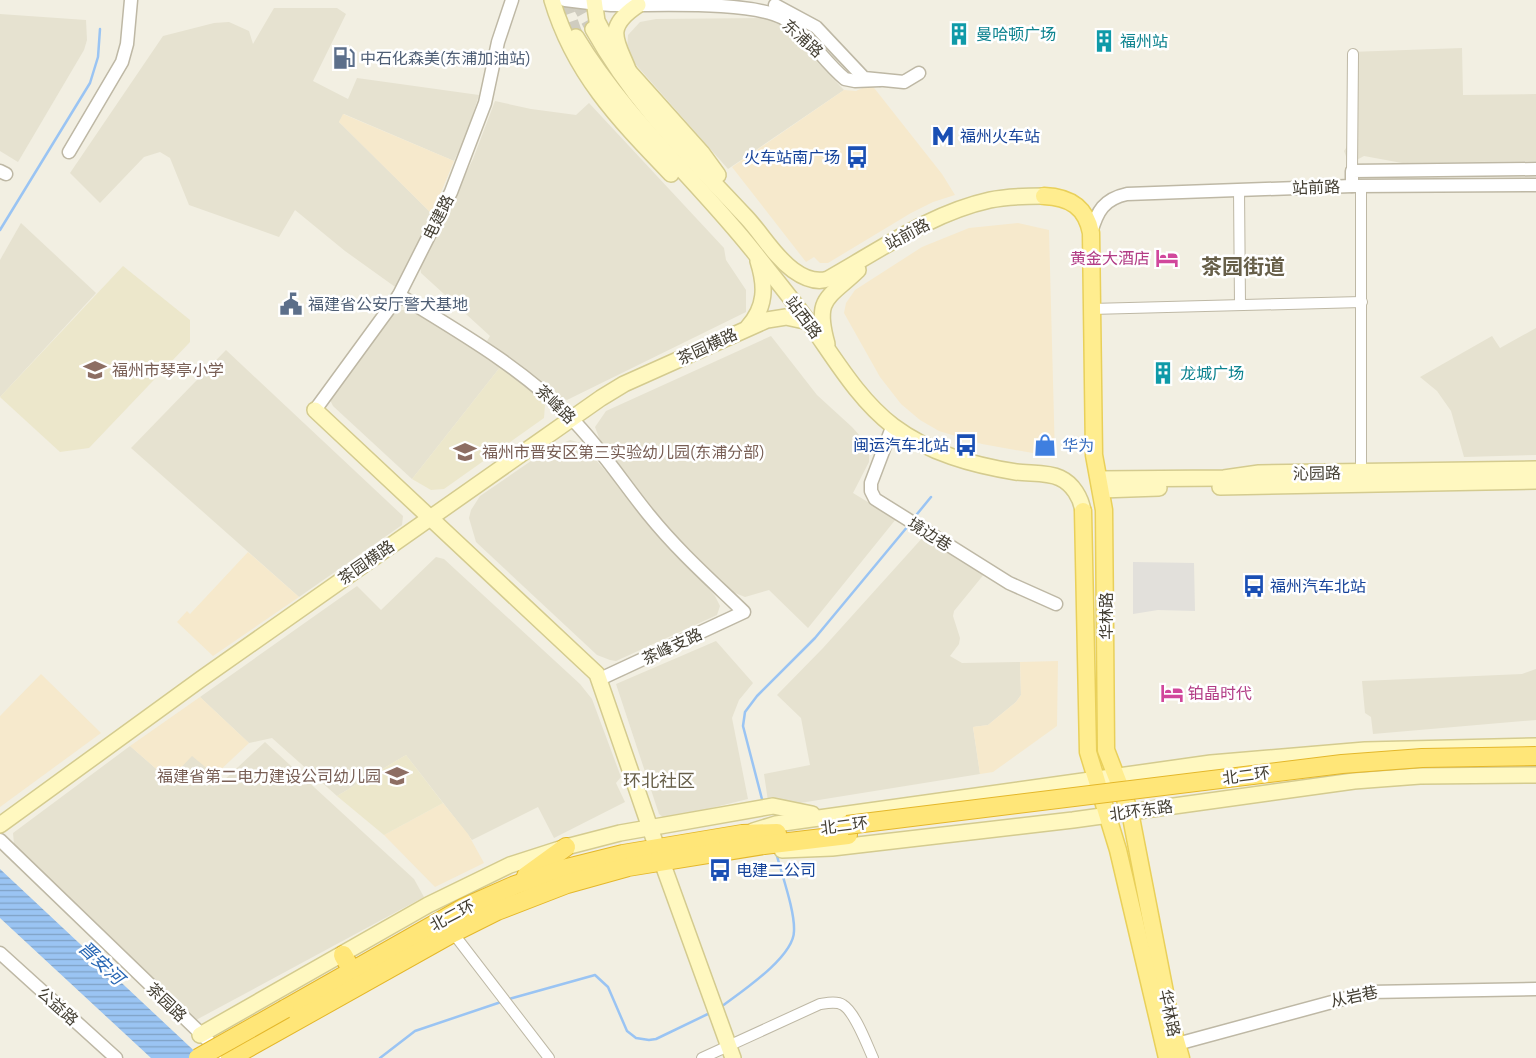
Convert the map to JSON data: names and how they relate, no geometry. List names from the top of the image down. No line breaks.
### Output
{"streets":{"highway":["北二环"],"main road":["站前路","站西路","茶园横路","沁园路","华林路","北环东路"],"street":["东浦路","电建路","茶峰路","境边巷","茶峰支路","从岩巷","茶园路","公益路"]},"crossings":[["站前路","华林路"],["电建路","茶峰路"],["站西路","茶园横路"],["站西路","境边巷"],["站西路","华林路"],["茶园横路","茶峰路"],["茶峰路","茶峰支路"],["华林路","北环东路"],["华林路","从岩巷"],["北二环","北环东路"]],"districts":["茶园街道","环北社区"],"water":["晋安河"],"places":{"building":["曼哈顿广场","福州站","龙城广场"],"fuel station":["中石化森美(东浦加油站)"],"metro station":["福州火车站"],"bus stop":["火车站南广场","闽运汽车北站","福州汽车北站","电建二公司"],"hotel":["黄金大酒店","铂晶时代"],"public building":["福建省公安厅警犬基地"],"school or university":["福州市琴亭小学","福州市晋安区第三实验幼儿园(东浦分部)","福建省第二电力建设公司幼儿园"],"shop":["华为"]}}
